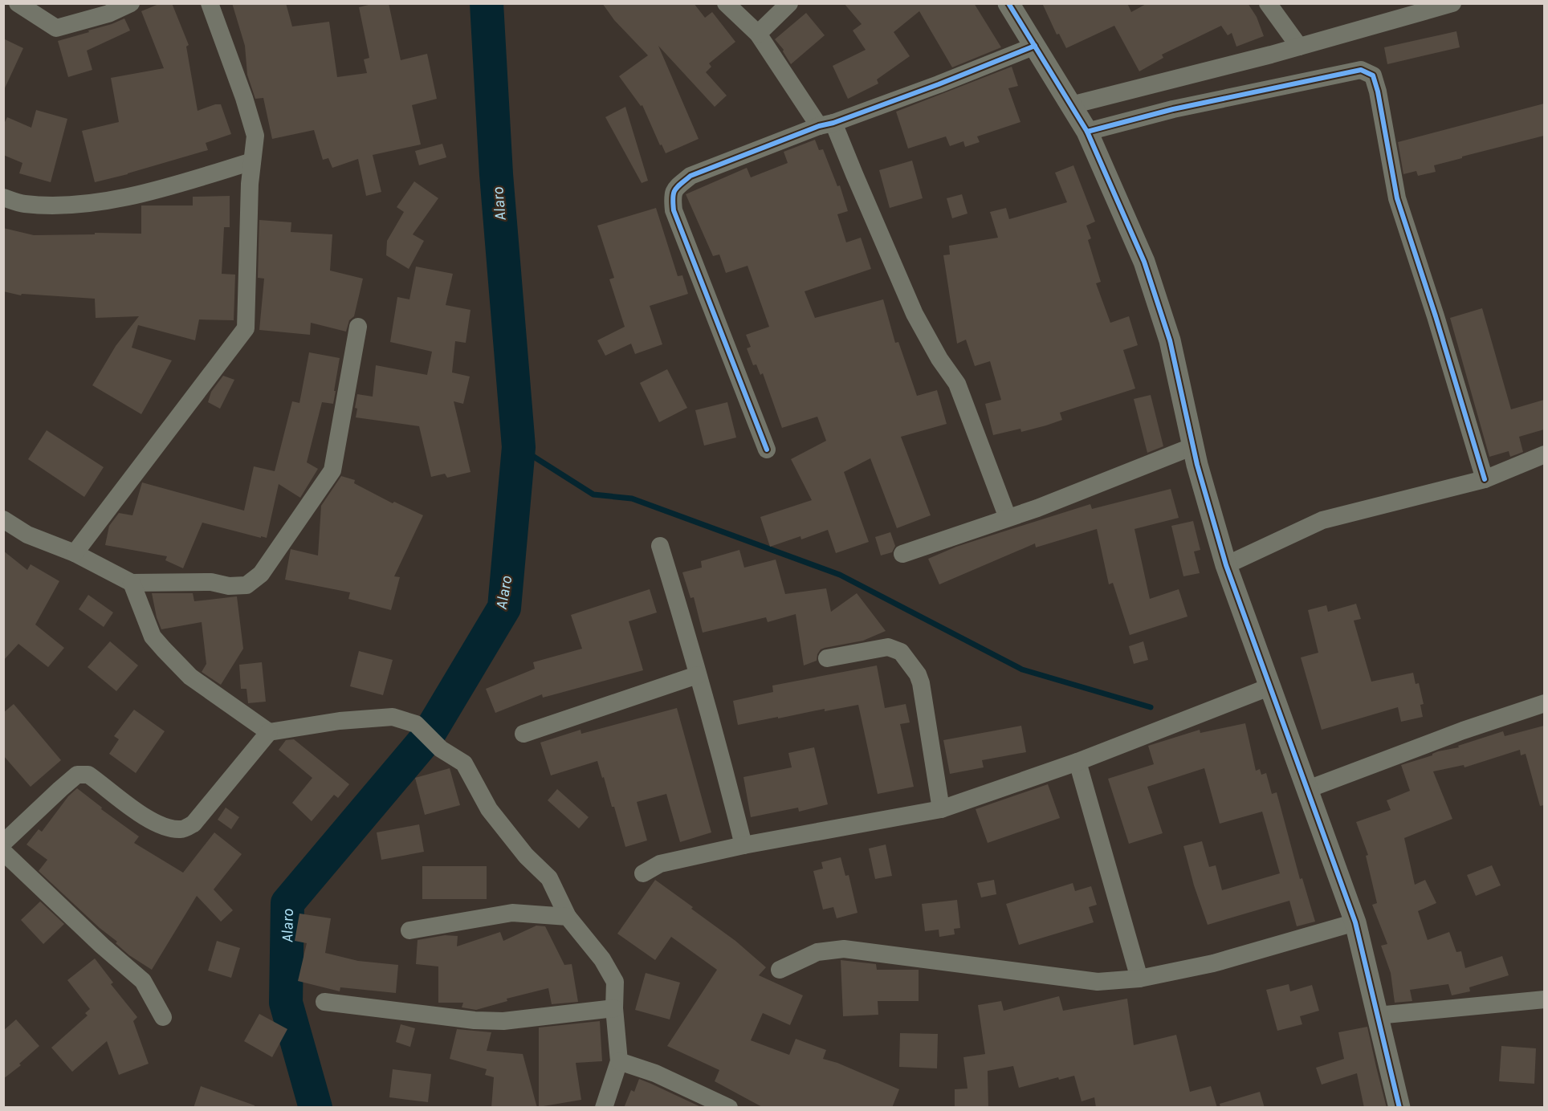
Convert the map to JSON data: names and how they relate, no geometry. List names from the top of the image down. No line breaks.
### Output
{"water":["Alaro"]}
